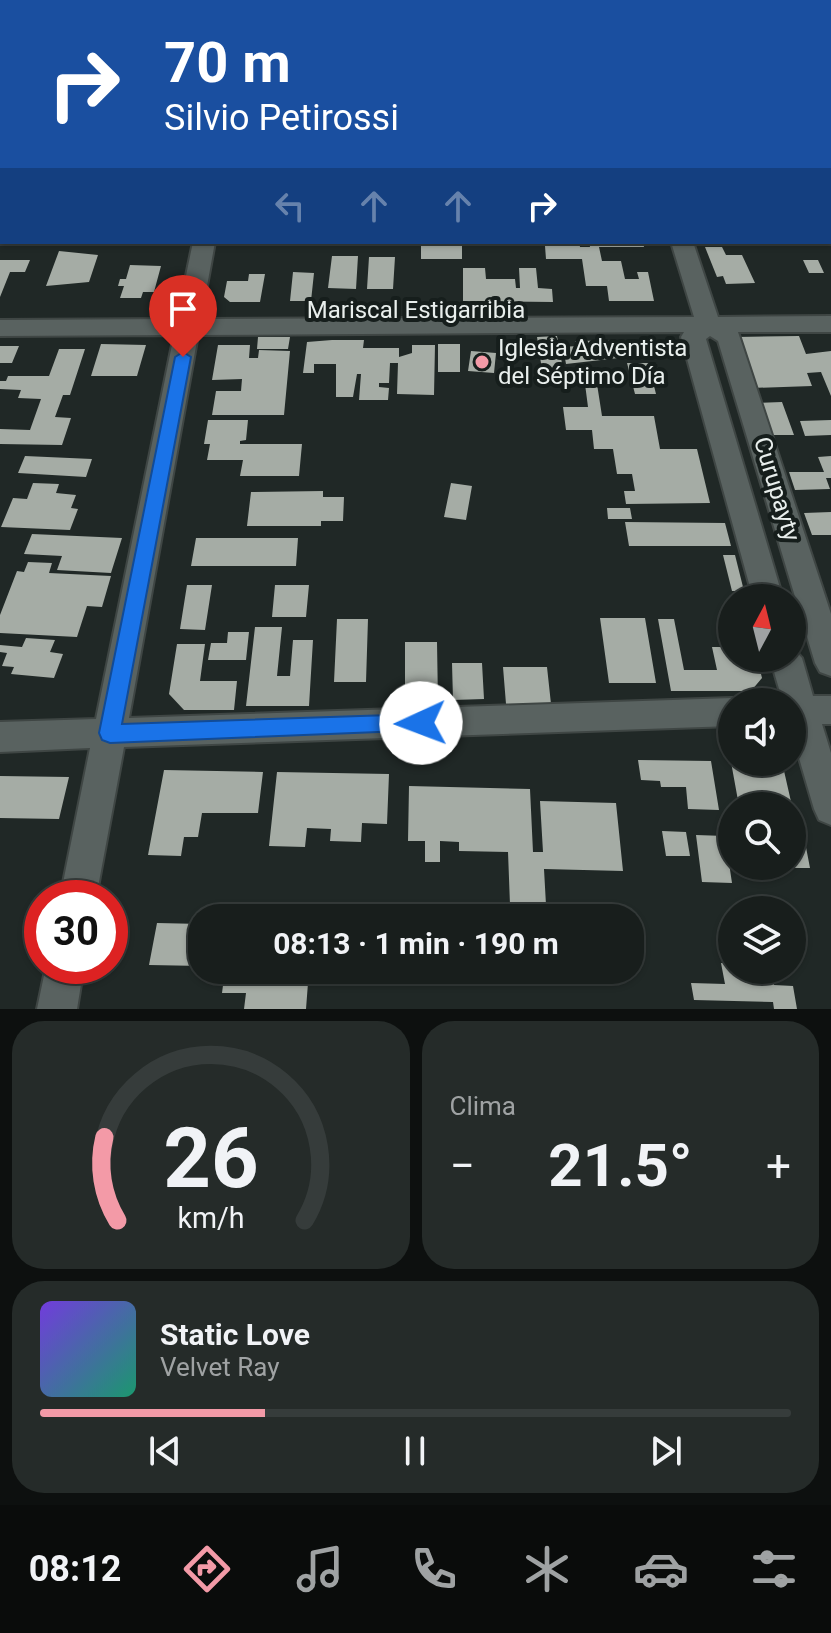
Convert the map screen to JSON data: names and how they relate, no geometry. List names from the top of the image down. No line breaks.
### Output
{"streets":{"street":["Curupayty"]},"places":["Iglesia Adventista del Séptimo Día"],"north":"top","page":{"turn":["70 m","Silvio Petirossi"],"limit":"30","trip":"08:13 · 1 min · 190 m","tile":"Clima","heat":["−","21.5°","+"],"song":["Static Love","Velvet Ray"],"tabs":"08:12","gauge":["26","km/h"]}}
